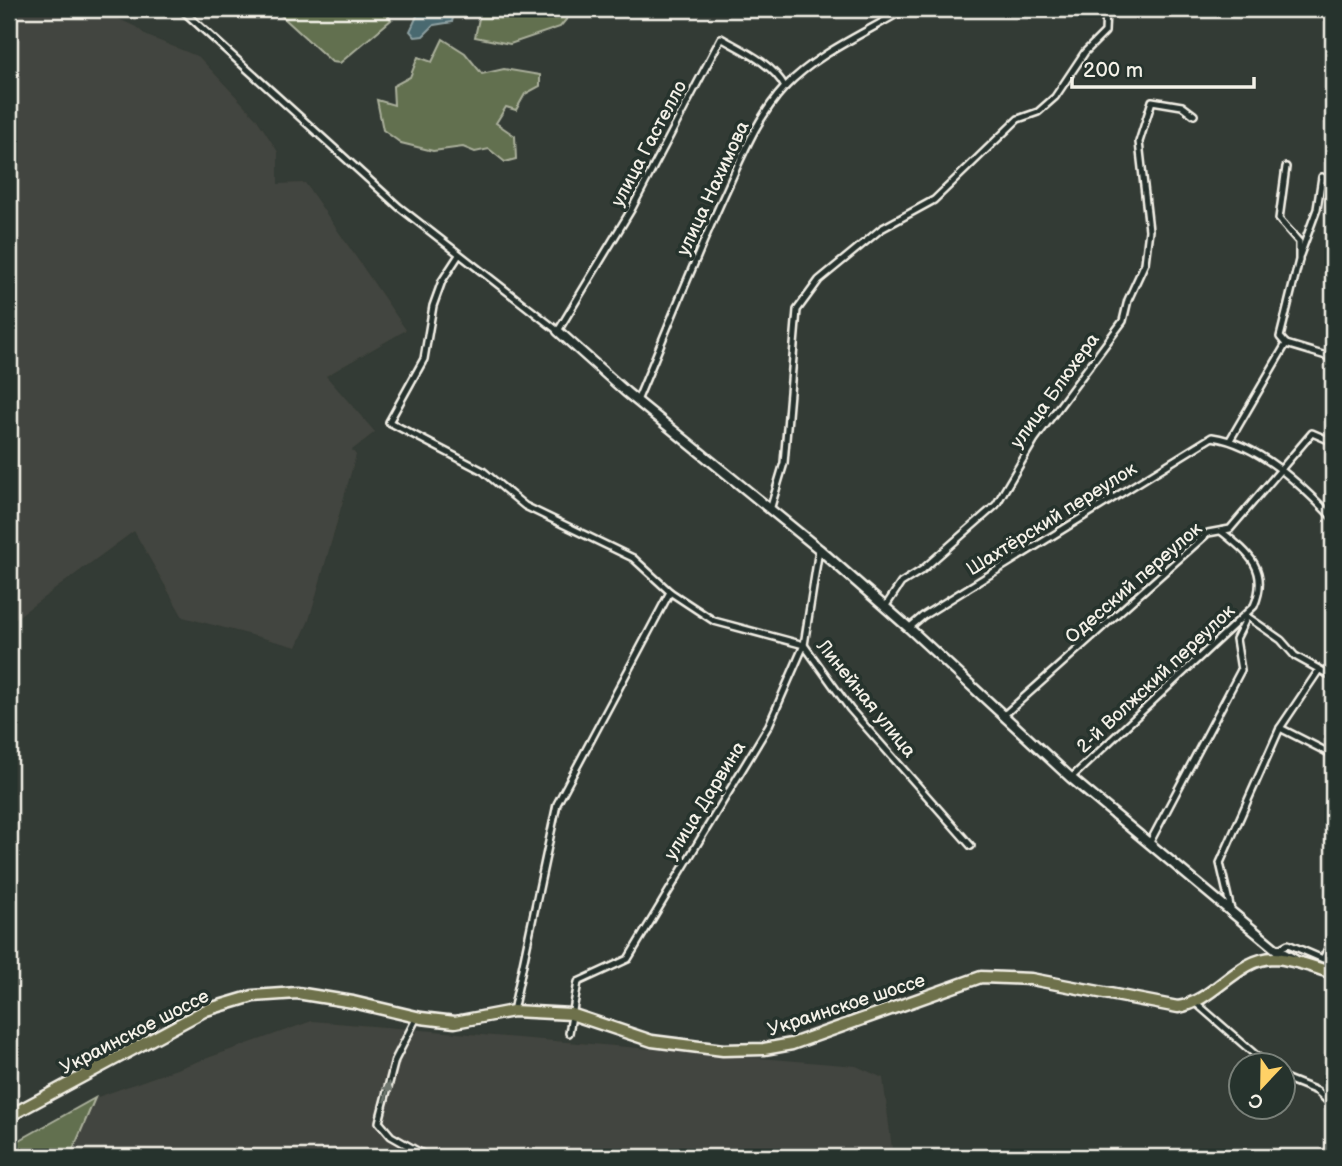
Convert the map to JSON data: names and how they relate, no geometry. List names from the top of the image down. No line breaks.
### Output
{"streets":{"highway":["Украинское шоссе"],"street":["улица Гастелло","улица Нахимова","улица Блюхера","Шахтёрский переулок","Одесский переулок","2-й Волжский переулок","Линейная улица","улица Дарвина"]},"crossings":[["улица Гастелло","улица Нахимова"],["Одесский переулок","2-й Волжский переулок"],["Линейная улица","улица Дарвина"],["улица Дарвина","Украинское шоссе"]],"scale_bar":"200 m","north":"bottom"}
